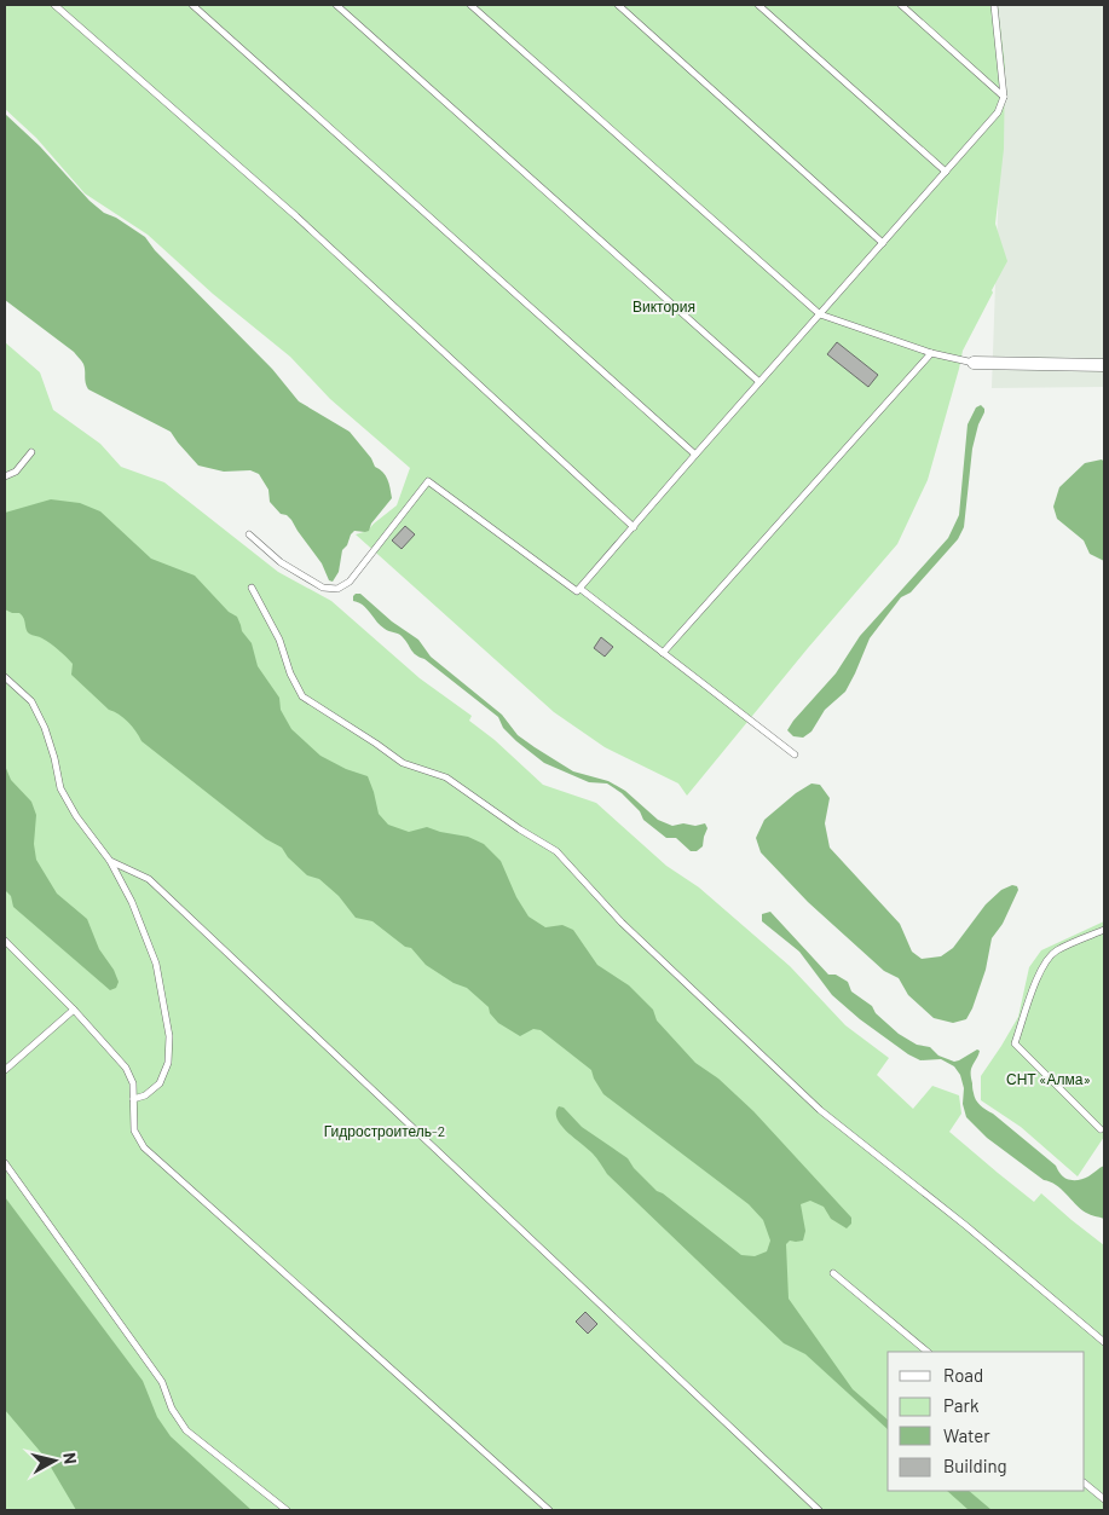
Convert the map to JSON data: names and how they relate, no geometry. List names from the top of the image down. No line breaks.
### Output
{"parks":["Виктория","СНТ «Алма»","Гидростроитель-2"],"legend":["Road","Park","Water","Building"],"north":"right"}
